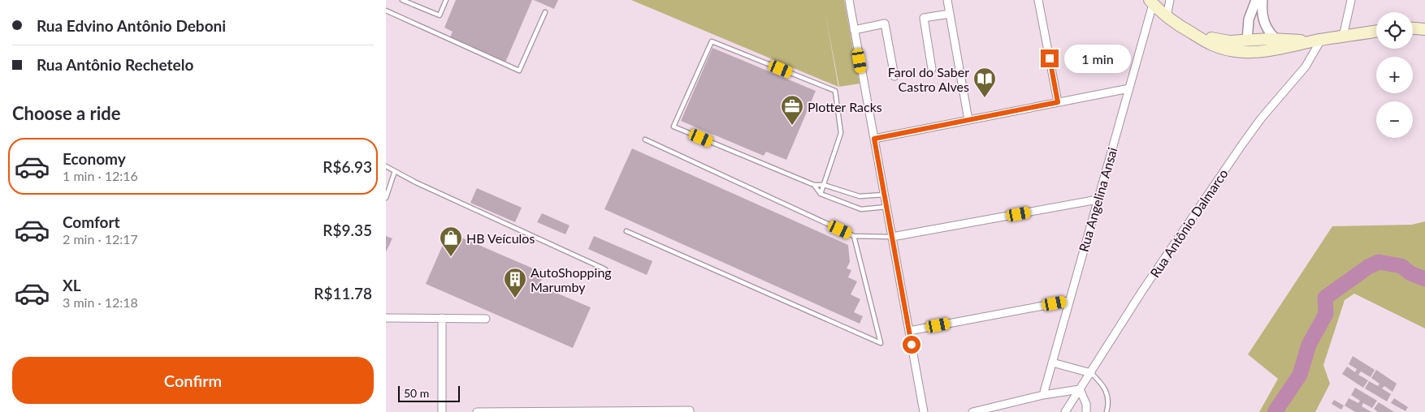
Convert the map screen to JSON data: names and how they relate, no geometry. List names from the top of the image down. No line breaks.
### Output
{"streets":{"street":["Rua Angelina Ansai","Rua Antônio Dalmarco"]},"places":{"library":["Farol do Saber Castro Alves"],"office":["Plotter Racks"],"shop":["HB Veículos"],"building":["AutoShopping Marumby"]},"scale_bar":"50 m","page":{"banner":["Rua Edvino Antônio Deboni","Rua Antônio Rechetelo"],"map_buttons":["+","−"],"bubble":"1 min","heading":"Choose a ride","list":[{"name":"Economy","note":"1 min · 12:16","value":"R$6.93"},{"name":"Comfort","note":"2 min · 12:17","value":"R$9.35"},{"name":"XL","note":"3 min · 12:18","value":"R$11.78"}],"buttons":"Confirm","scale":"50 m"}}
